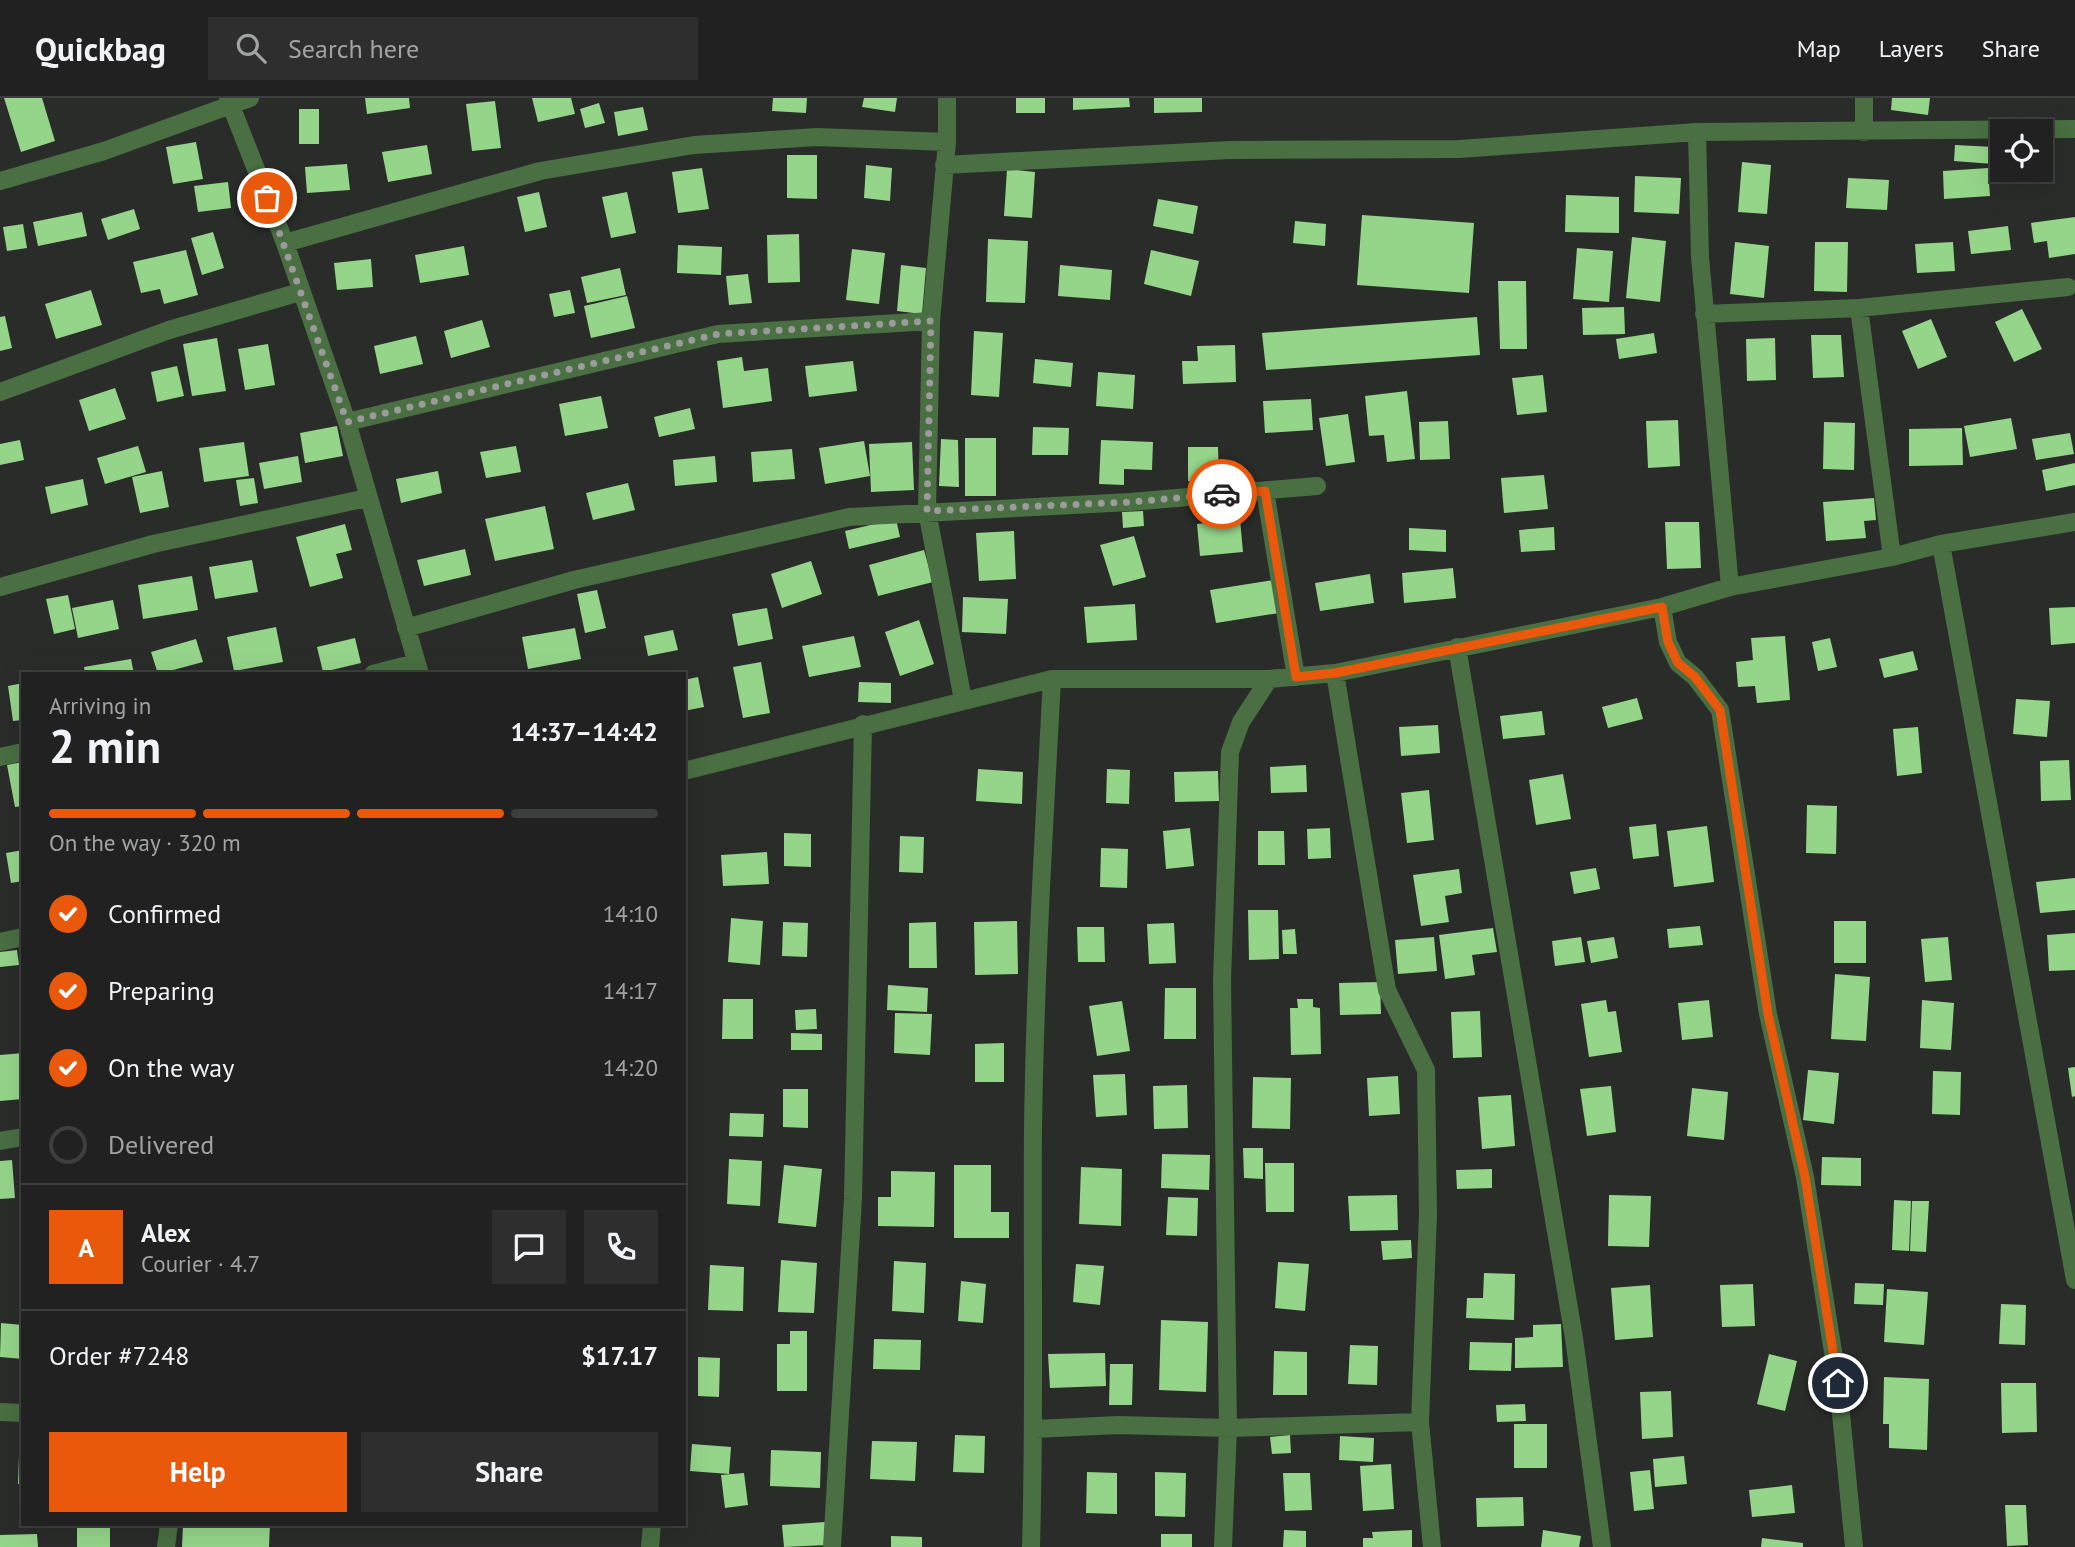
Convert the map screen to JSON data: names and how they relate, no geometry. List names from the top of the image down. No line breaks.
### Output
{"page":{"header":"Quickbag","search":"Search here","nav":["Map","Layers","Share"],"heading":["2 min","Arriving in","14:37–14:42"],"panel":["Alex","Courier · 4.7","Order #7248","$17.17"],"bar":"On the way · 320 m","list":[["Confirmed","14:10"],["Preparing","14:17"],["On the way","14:20"],"Delivered"],"round":"A","buttons":["Help","Share"]}}
